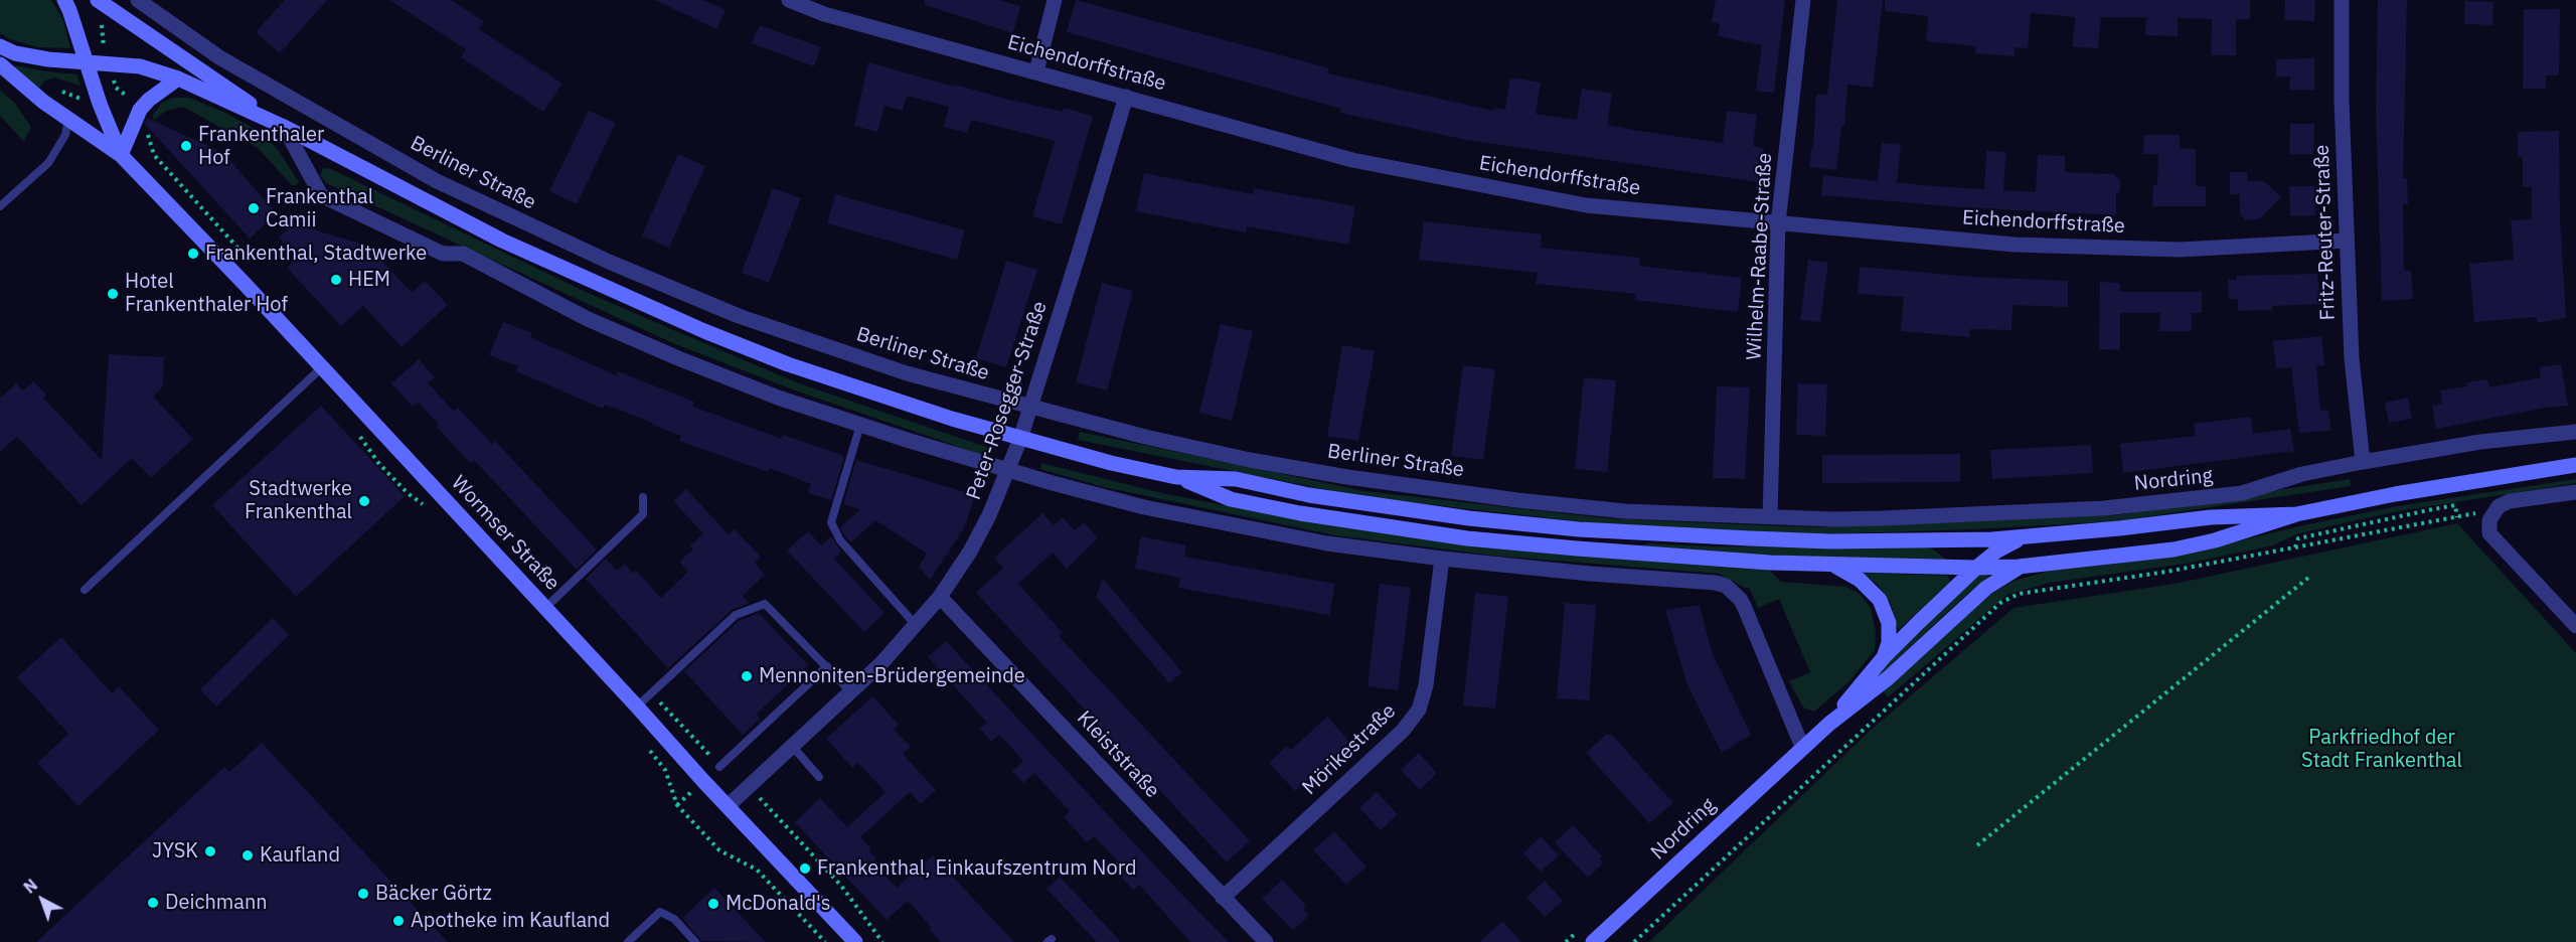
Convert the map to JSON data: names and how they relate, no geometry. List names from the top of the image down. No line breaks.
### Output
{"streets":{"main road":["Nordring","Wormser Straße"],"street":["Eichendorffstraße","Berliner Straße","Fritz-Reuter-Straße","Wilhelm-Raabe-Straße","Peter-Rosegger-Straße","Mörikestraße","Kleiststraße"]},"crossings":[["Eichendorffstraße","Fritz-Reuter-Straße"],["Eichendorffstraße","Wilhelm-Raabe-Straße"],["Eichendorffstraße","Peter-Rosegger-Straße"],["Berliner Straße","Wilhelm-Raabe-Straße"],["Berliner Straße","Peter-Rosegger-Straße"],["Berliner Straße","Nordring"],["Fritz-Reuter-Straße","Nordring"],["Wilhelm-Raabe-Straße","Nordring"],["Peter-Rosegger-Straße","Wormser Straße"],["Peter-Rosegger-Straße","Kleiststraße"],["Mörikestraße","Kleiststraße"]],"parks":["Parkfriedhof der Stadt Frankenthal"],"places":["Frankenthaler Hof","Frankenthal Camii","Frankenthal, Stadtwerke","HEM","Hotel Frankenthaler Hof","Stadtwerke Frankenthal","Mennoniten-Brüdergemeinde","JYSK","Kaufland","Frankenthal, Einkaufszentrum Nord","Bäcker Görtz","Deichmann","McDonald's","Apotheke im Kaufland"],"north":"top left"}
